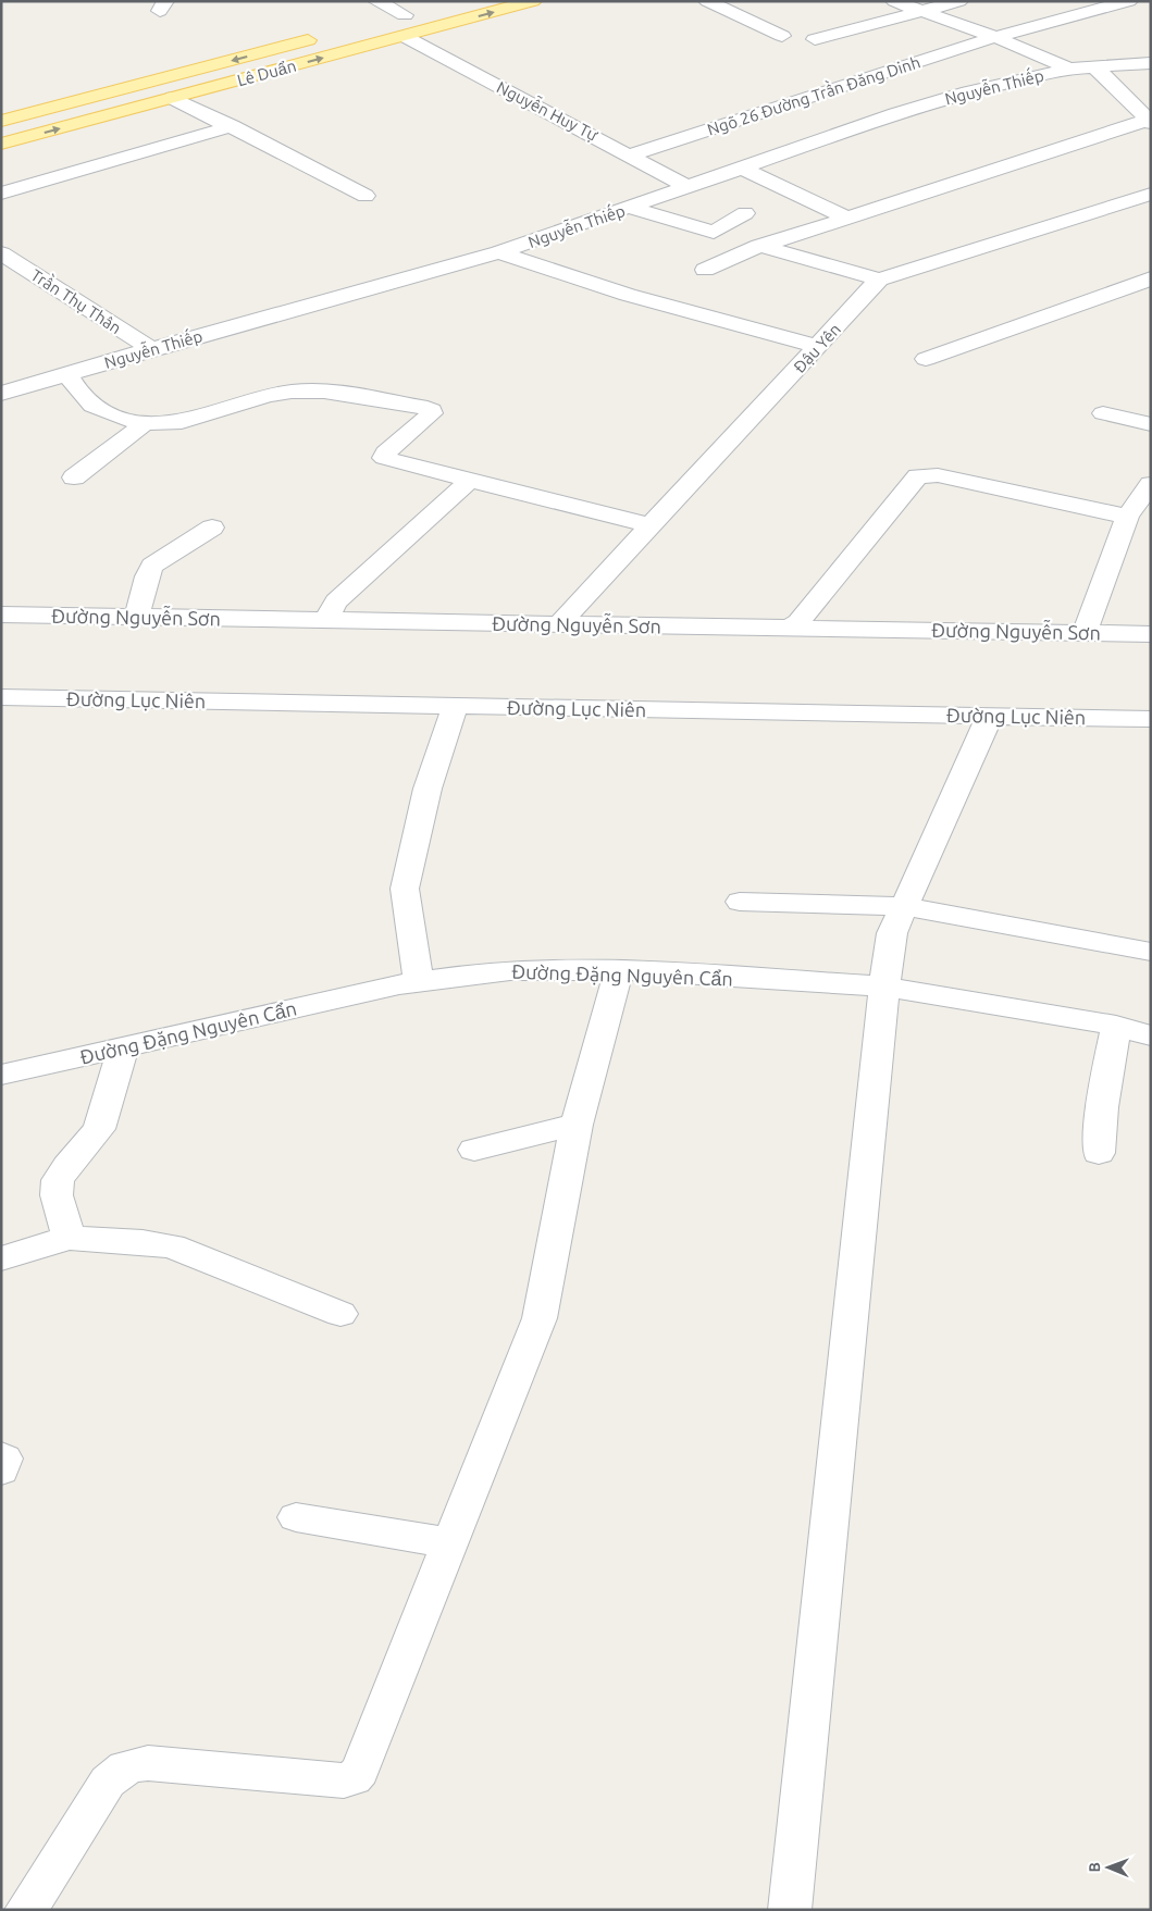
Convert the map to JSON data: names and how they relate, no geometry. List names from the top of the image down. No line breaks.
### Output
{"streets":{"main road":["Lê Duẩn"],"street":["Nguyễn Thiếp","Ngõ 26 Đường Trần Đăng Dinh","Nguyễn Huy Tự","Trần Thụ Thân","Đậu Yên","Đường Nguyễn Sơn","Đường Lục Niên","Đường Đặng Nguyên Cẩn"]},"crossings":[["Lê Duẩn","Nguyễn Huy Tự"],["Nguyễn Thiếp","Nguyễn Huy Tự"],["Nguyễn Thiếp","Trần Thụ Thân"],["Ngõ 26 Đường Trần Đăng Dinh","Nguyễn Huy Tự"],["Đậu Yên","Đường Nguyễn Sơn"]],"north":"left"}
